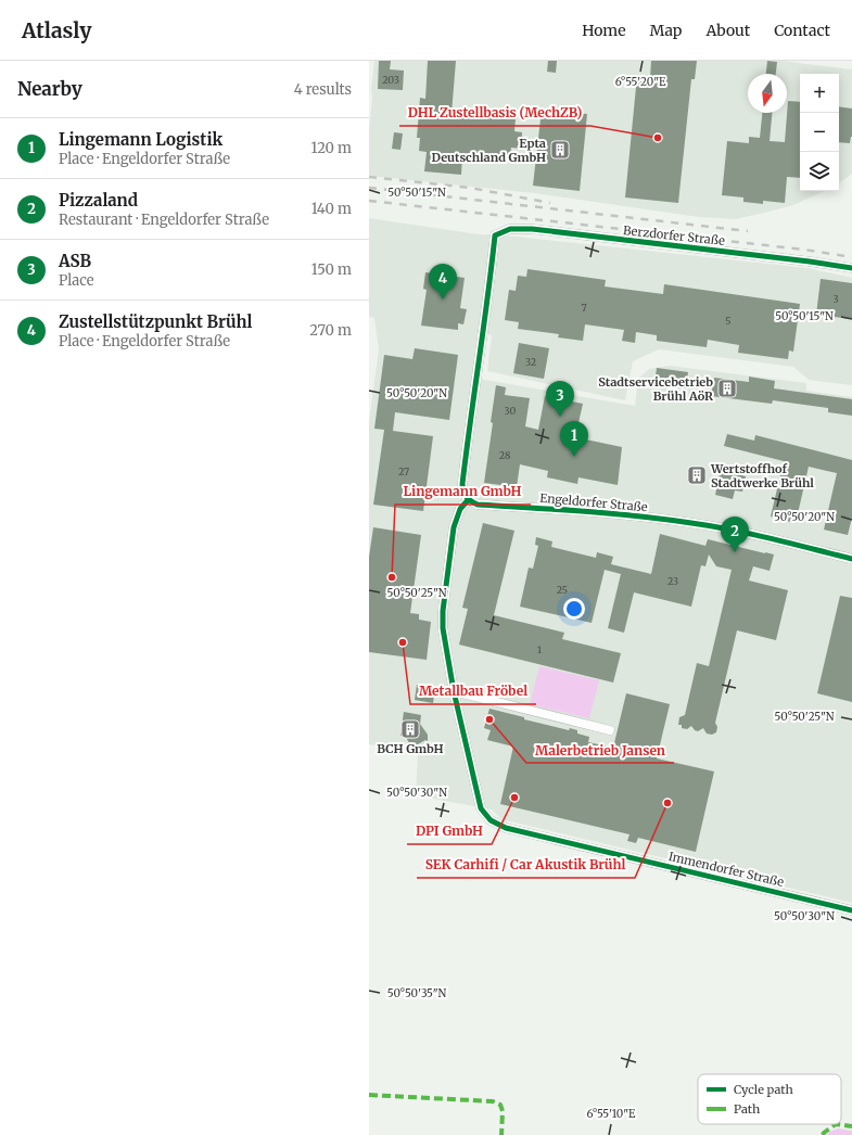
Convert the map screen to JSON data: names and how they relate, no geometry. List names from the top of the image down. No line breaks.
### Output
{"streets":{"street":["Berzdorfer Straße","Engeldorfer Straße","Immendorfer Straße"]},"crossings":[["Berzdorfer Straße","Engeldorfer Straße"],["Berzdorfer Straße","Immendorfer Straße"],["Engeldorfer Straße","Immendorfer Straße"]],"places":{"other":["DHL Zustellbasis (MechZB)","Lingemann GmbH","Metallbau Fröbel","Malerbetrieb Jansen","DPI GmbH","SEK Carhifi / Car Akustik Brühl"],"building":["Epta Deutschland GmbH","Stadtservicebetrieb Brühl AöR","Wertstoffhof Stadtwerke Brühl","BCH GmbH"]},"house_numbers":["203","3","7","5","32","30","28","27","23","25","1"],"legend":["Cycle path","Path"],"north":"bottom","page":{"header":"Atlasly","nav":["Home","Map","About","Contact"],"heading":["Nearby","4 results"],"map_buttons":["+","−"],"list":[{"mark":"1","name":"Lingemann Logistik","note":"Place · Engeldorfer Straße","value":"120 m"},{"mark":"2","name":"Pizzaland","note":"Restaurant · Engeldorfer Straße","value":"140 m"},{"mark":"3","name":"ASB","note":"Place","value":"150 m"},{"mark":"4","name":"Zustellstützpunkt Brühl","note":"Place · Engeldorfer Straße","value":"270 m"}],"pins":["4","3","1","2"]},"coordinates":["6°55'20\"E","50°50'15\"N","50°50'20\"N","50°50'25\"N","50°50'30\"N","50°50'35\"N","6°55'10\"E"]}
